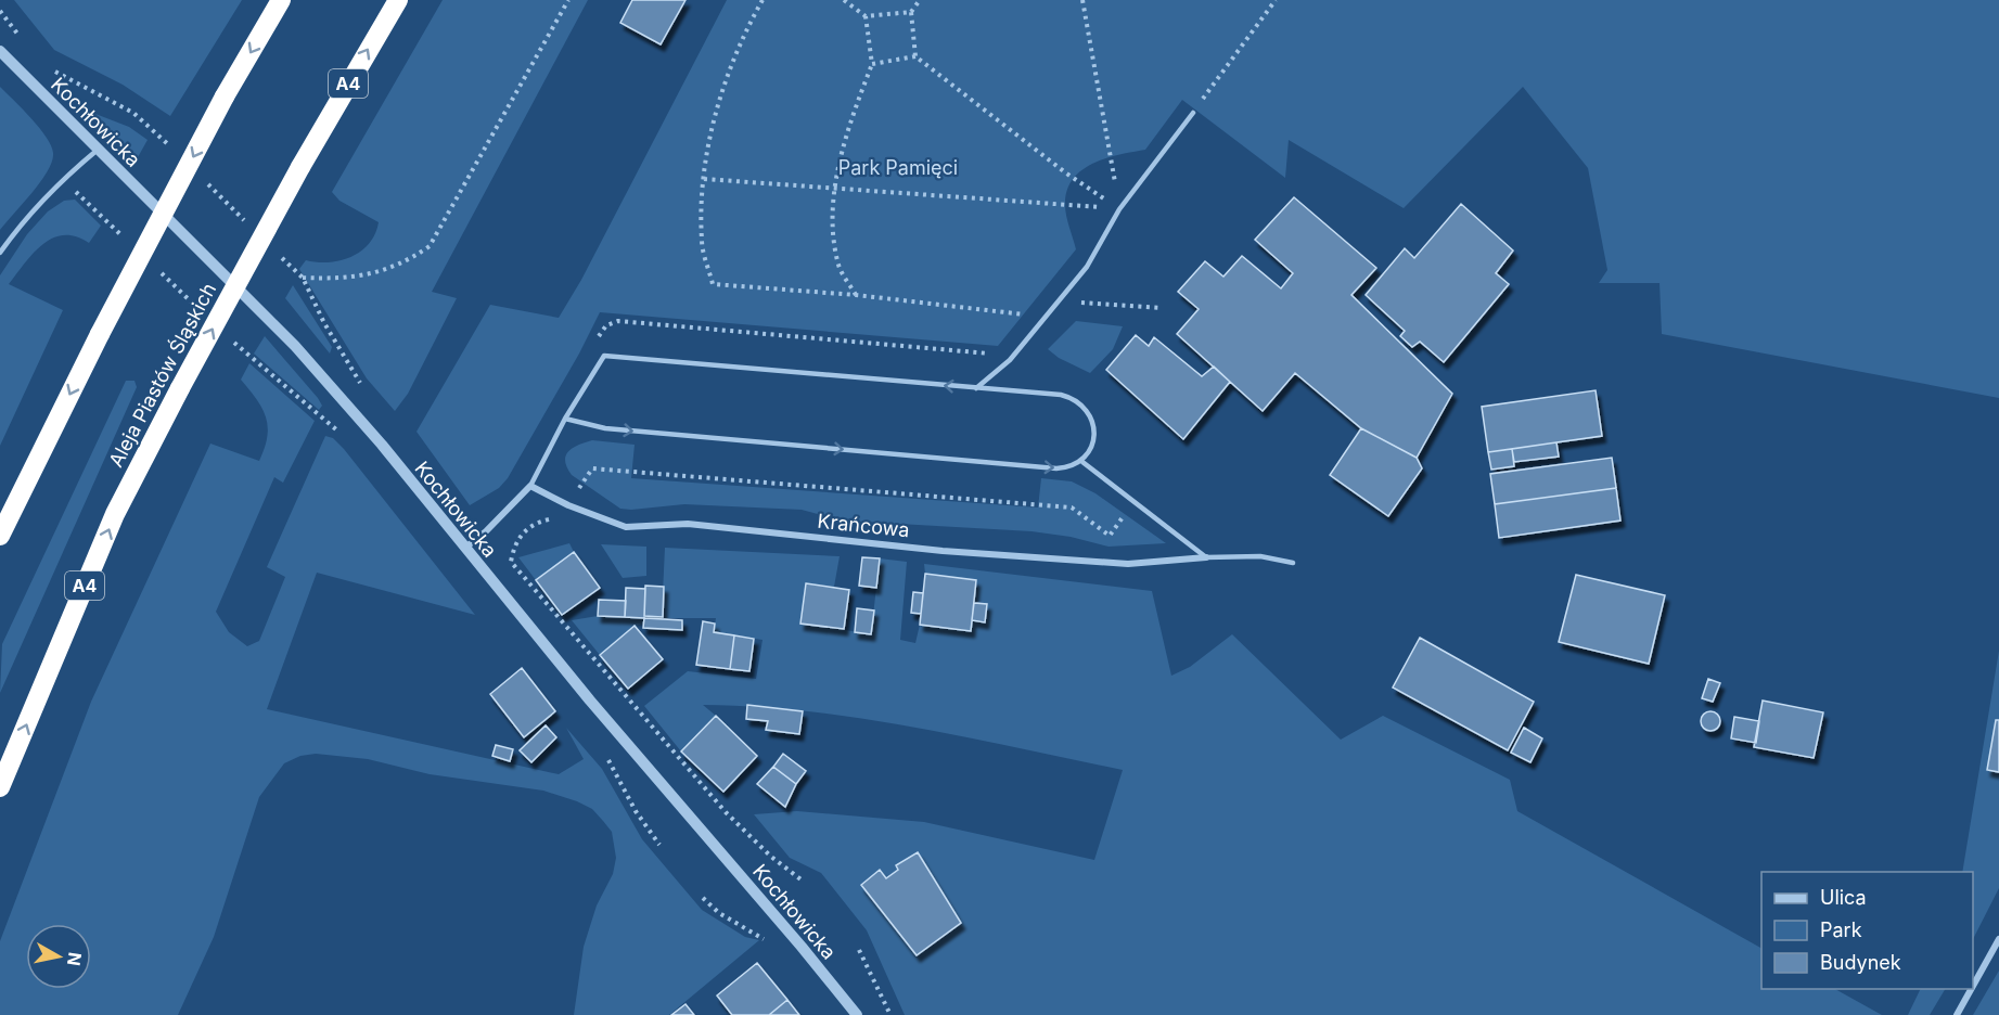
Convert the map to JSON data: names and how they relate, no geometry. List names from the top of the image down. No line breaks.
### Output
{"streets":{"highway":["A4","Aleja Piastów Śląskich"],"street":["Kochłowicka","Krańcowa"]},"parks":["Park Pamięci"],"legend":["Ulica","Park","Budynek"],"north":"right"}
